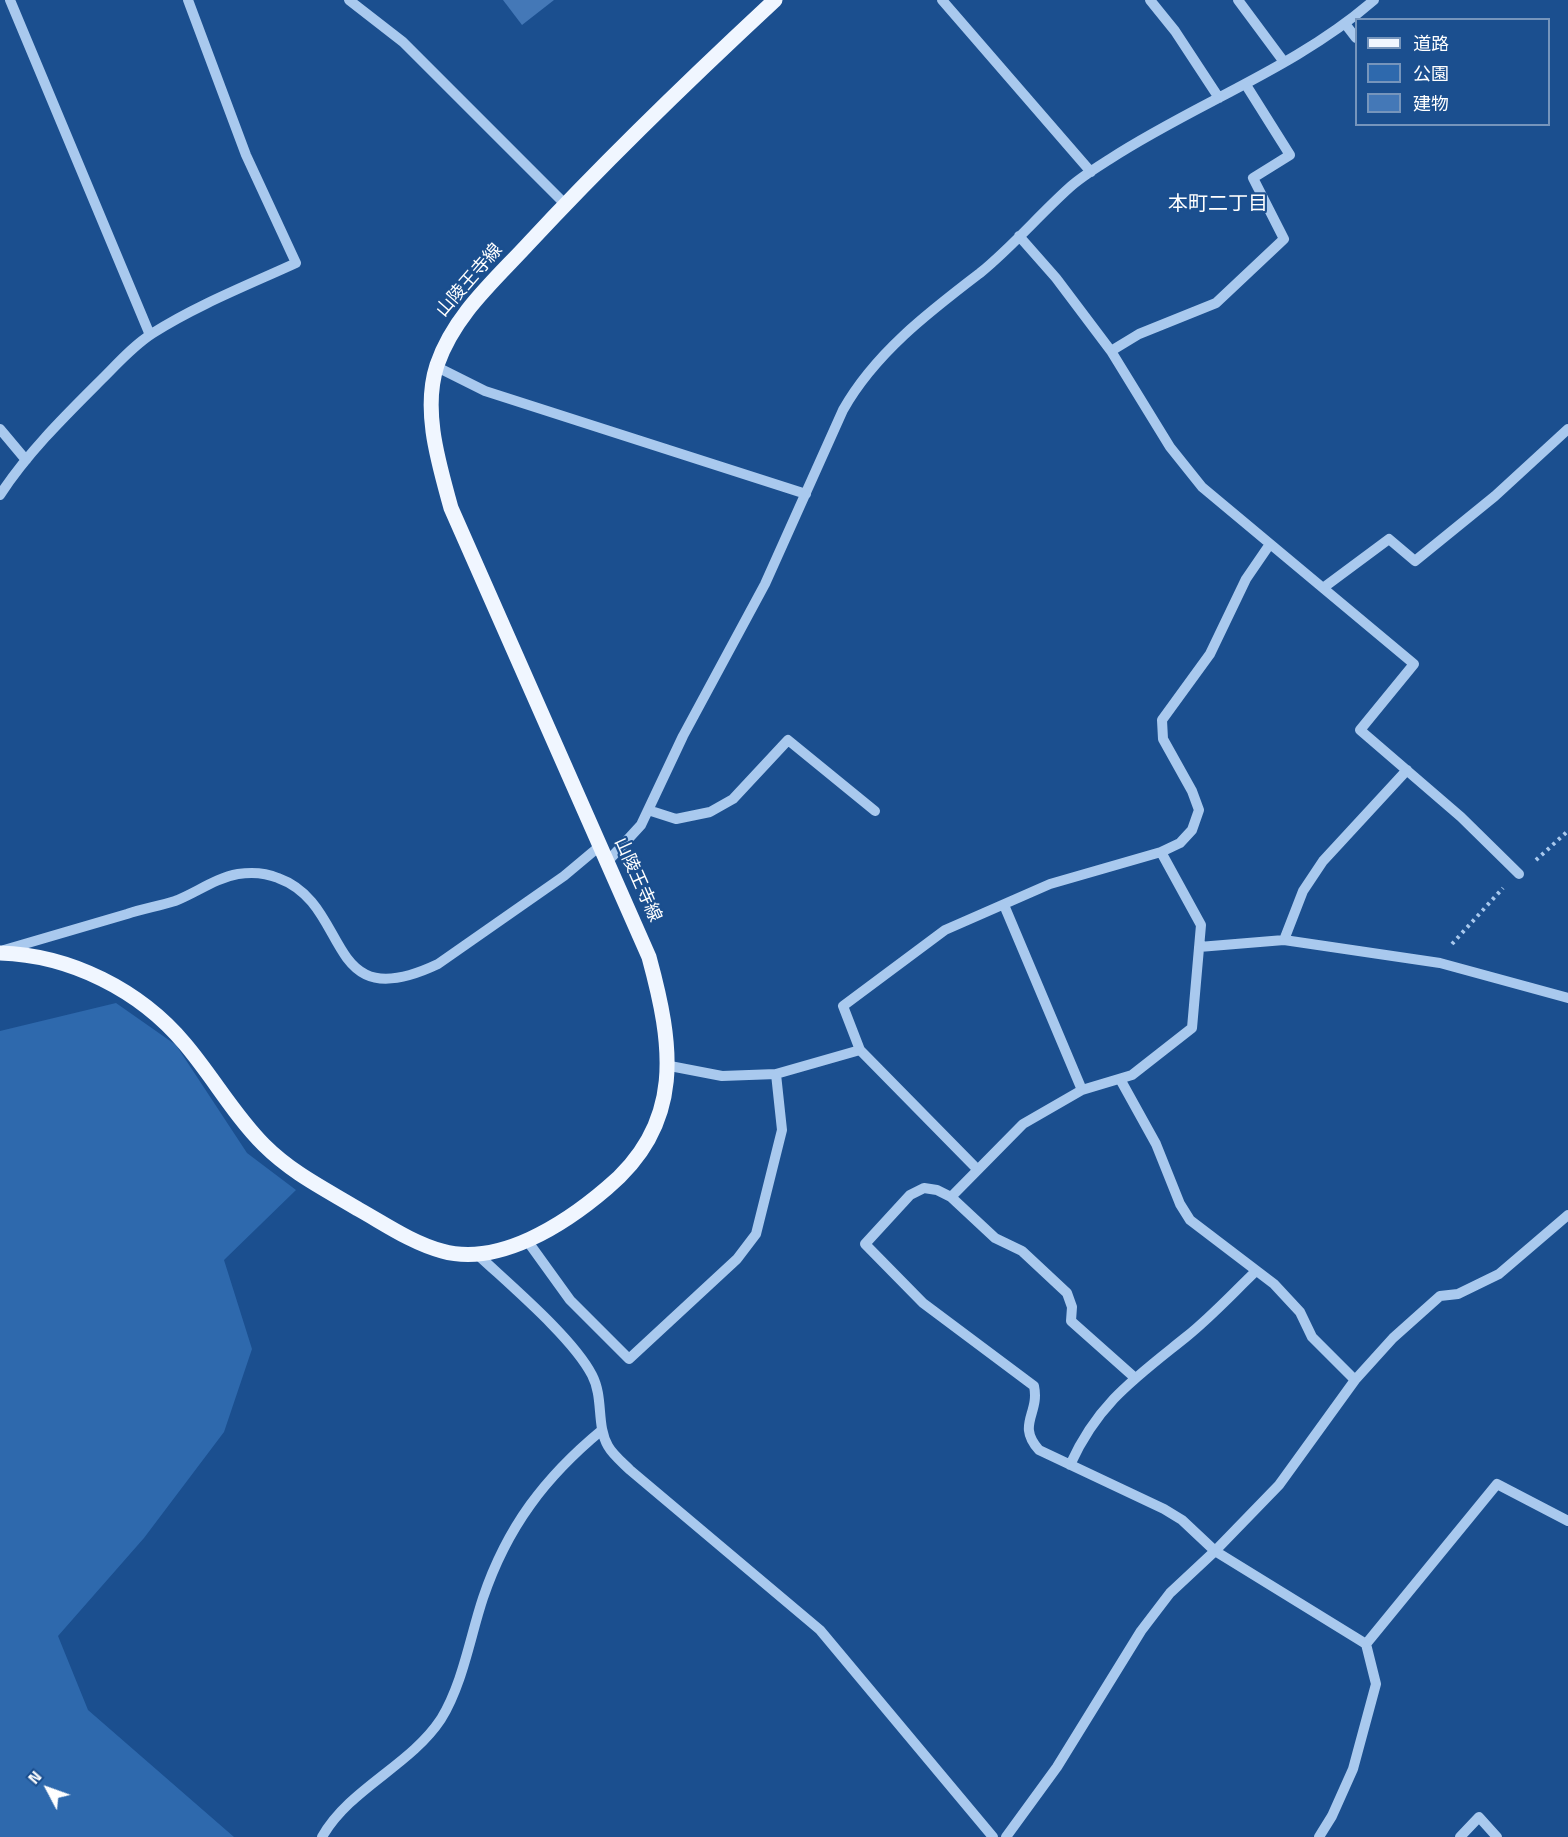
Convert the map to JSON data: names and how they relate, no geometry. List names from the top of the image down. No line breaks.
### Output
{"streets":{"main road":["山陵王寺線"]},"districts":["本町二丁目"],"legend":["道路","公園","建物"],"north":"top left"}
